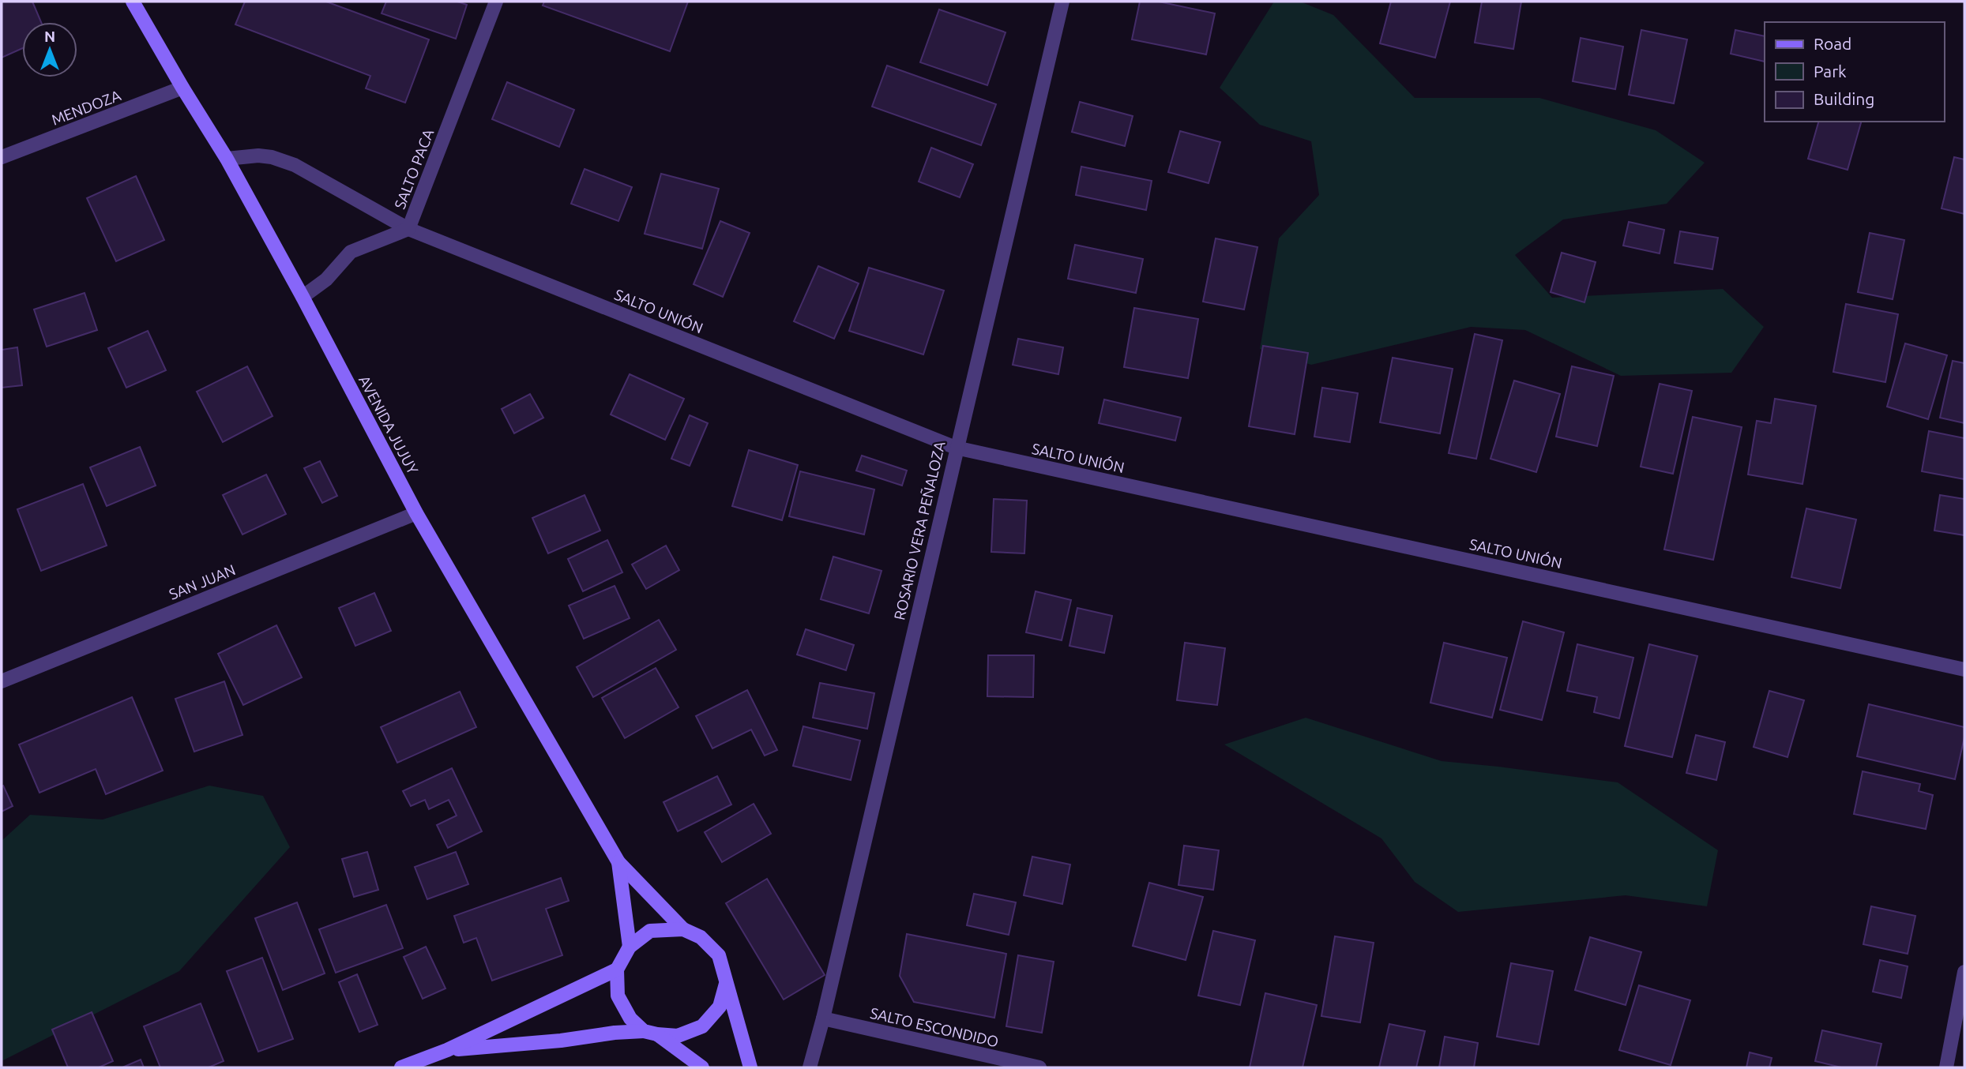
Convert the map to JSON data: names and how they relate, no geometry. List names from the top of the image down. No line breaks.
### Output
{"streets":{"street":["MENDOZA","SALTO PACA","SALTO UNIÓN","AVENIDA JUJUY","ROSARIO VERA PEÑALOZA","SAN JUAN","SALTO ESCONDIDO"]},"crossings":[["MENDOZA","AVENIDA JUJUY"],["SALTO PACA","SALTO UNIÓN"],["SALTO PACA","AVENIDA JUJUY"],["SALTO UNIÓN","AVENIDA JUJUY"],["SALTO UNIÓN","ROSARIO VERA PEÑALOZA"],["AVENIDA JUJUY","SAN JUAN"],["ROSARIO VERA PEÑALOZA","SALTO ESCONDIDO"]],"legend":["Road","Park","Building"],"north":"top"}
